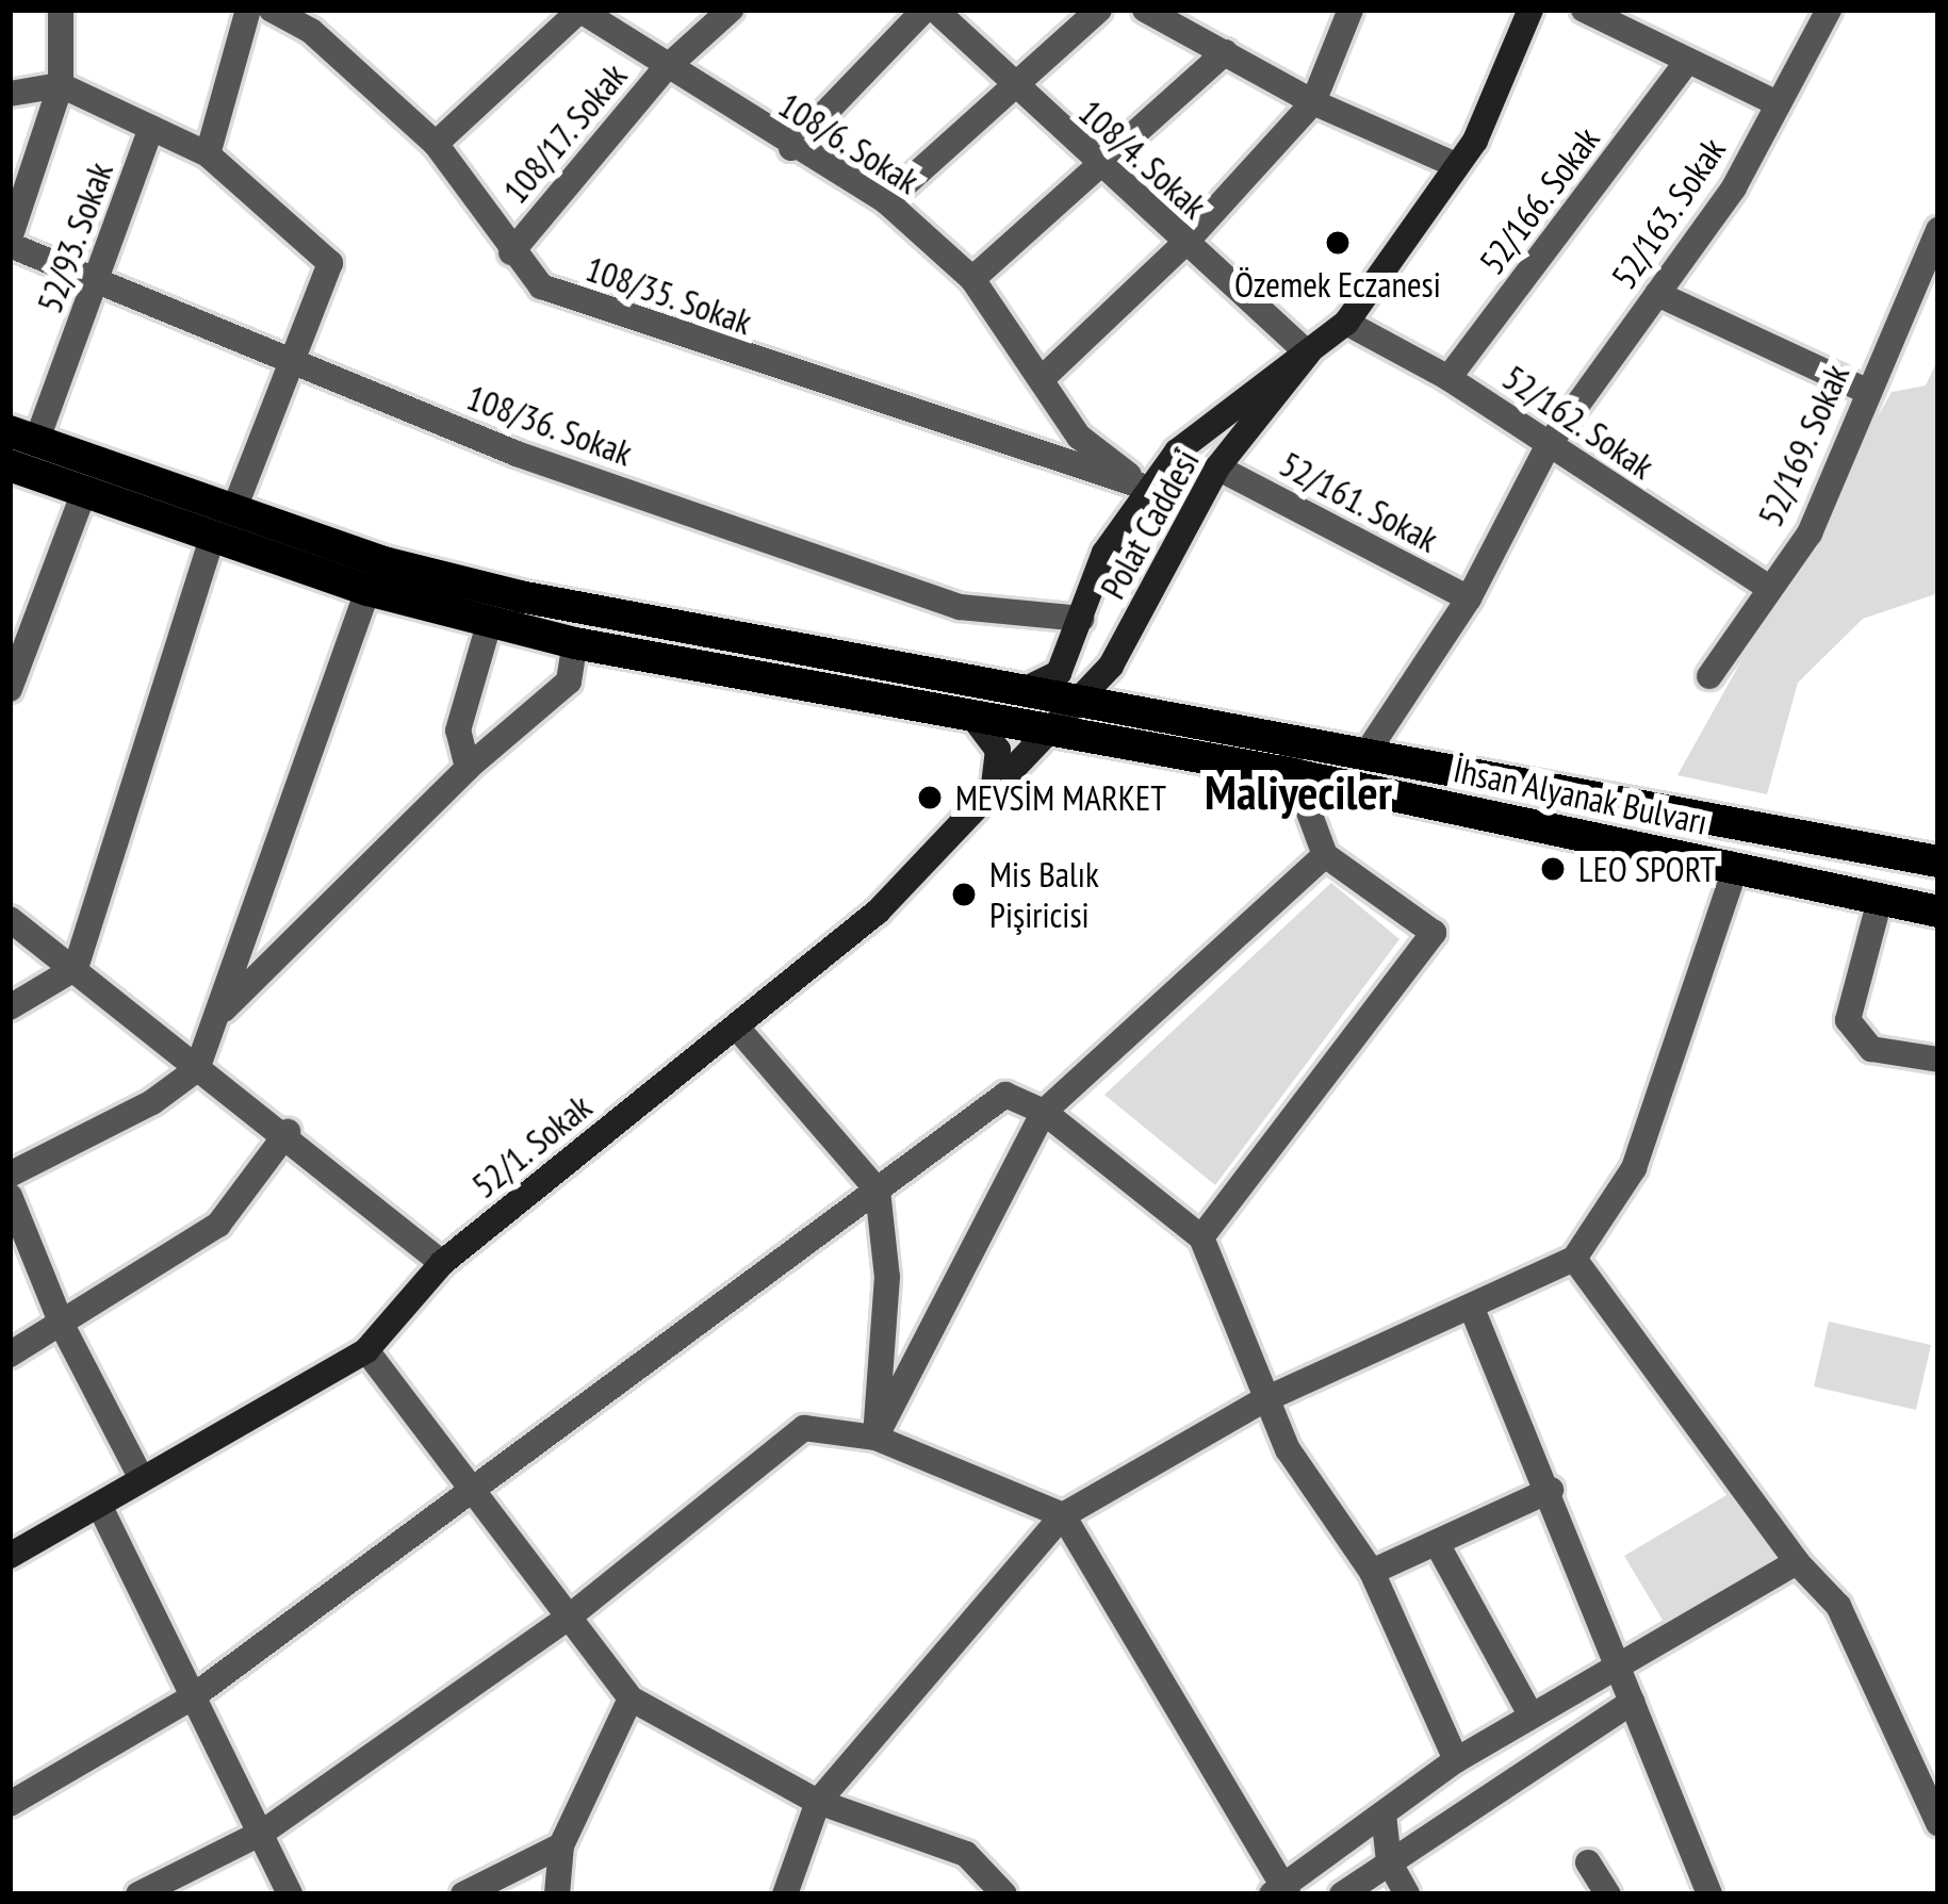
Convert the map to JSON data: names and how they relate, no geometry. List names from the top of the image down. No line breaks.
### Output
{"streets":{"main road":["Polat Caddesi","İhsan Alyanak Bulvarı","52/1. Sokak"],"street":["108/17. Sokak","108/6. Sokak","108/4. Sokak","52/166. Sokak","52/163. Sokak","52/93. Sokak","108/35. Sokak","52/162. Sokak","108/36. Sokak","52/169. Sokak","52/161. Sokak"]},"crossings":[["108/17. Sokak","108/6. Sokak"],["108/17. Sokak","108/35. Sokak"],["108/6. Sokak","108/35. Sokak"],["108/6. Sokak","Polat Caddesi"],["108/4. Sokak","Polat Caddesi"],["52/166. Sokak","52/162. Sokak"],["52/163. Sokak","52/162. Sokak"],["52/93. Sokak","108/36. Sokak"],["108/35. Sokak","Polat Caddesi"],["52/162. Sokak","52/169. Sokak"],["52/162. Sokak","Polat Caddesi"],["108/36. Sokak","Polat Caddesi"],["52/161. Sokak","Polat Caddesi"],["Polat Caddesi","İhsan Alyanak Bulvarı"],["Polat Caddesi","52/1. Sokak"],["İhsan Alyanak Bulvarı","52/1. Sokak"]],"districts":["Maliyeciler"],"places":["Özemek Eczanesi","MEVSİM MARKET","LEO SPORT","Mis Balık Pişiricisi"]}
